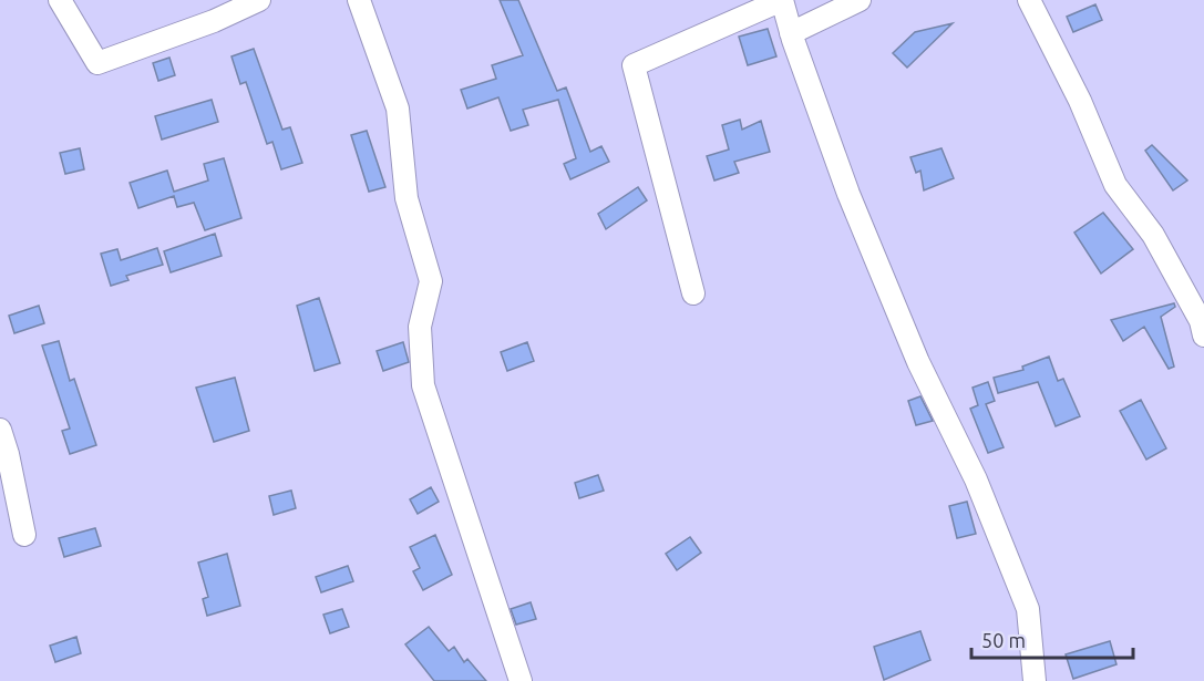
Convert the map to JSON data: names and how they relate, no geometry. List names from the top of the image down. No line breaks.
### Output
{"scale_bar":"50 m"}
